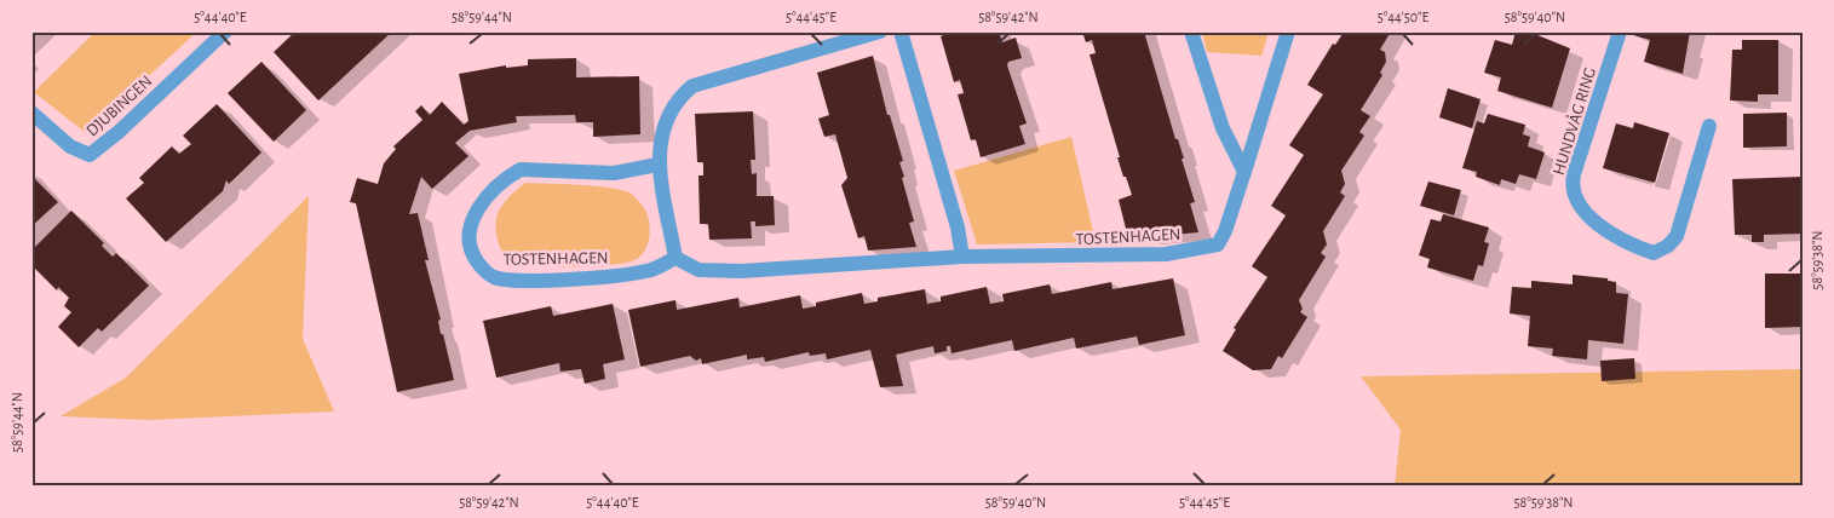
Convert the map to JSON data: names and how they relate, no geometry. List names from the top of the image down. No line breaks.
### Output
{"streets":{"street":["DJUBINGEN","HUNDVÅG RING","TOSTENHAGEN"]},"coordinates":["5°44'40\"E","58°59'44\"N","5°44'45\"E","58°59'42\"N","5°44'50\"E","58°59'40\"N","58°59'38\"N"]}
